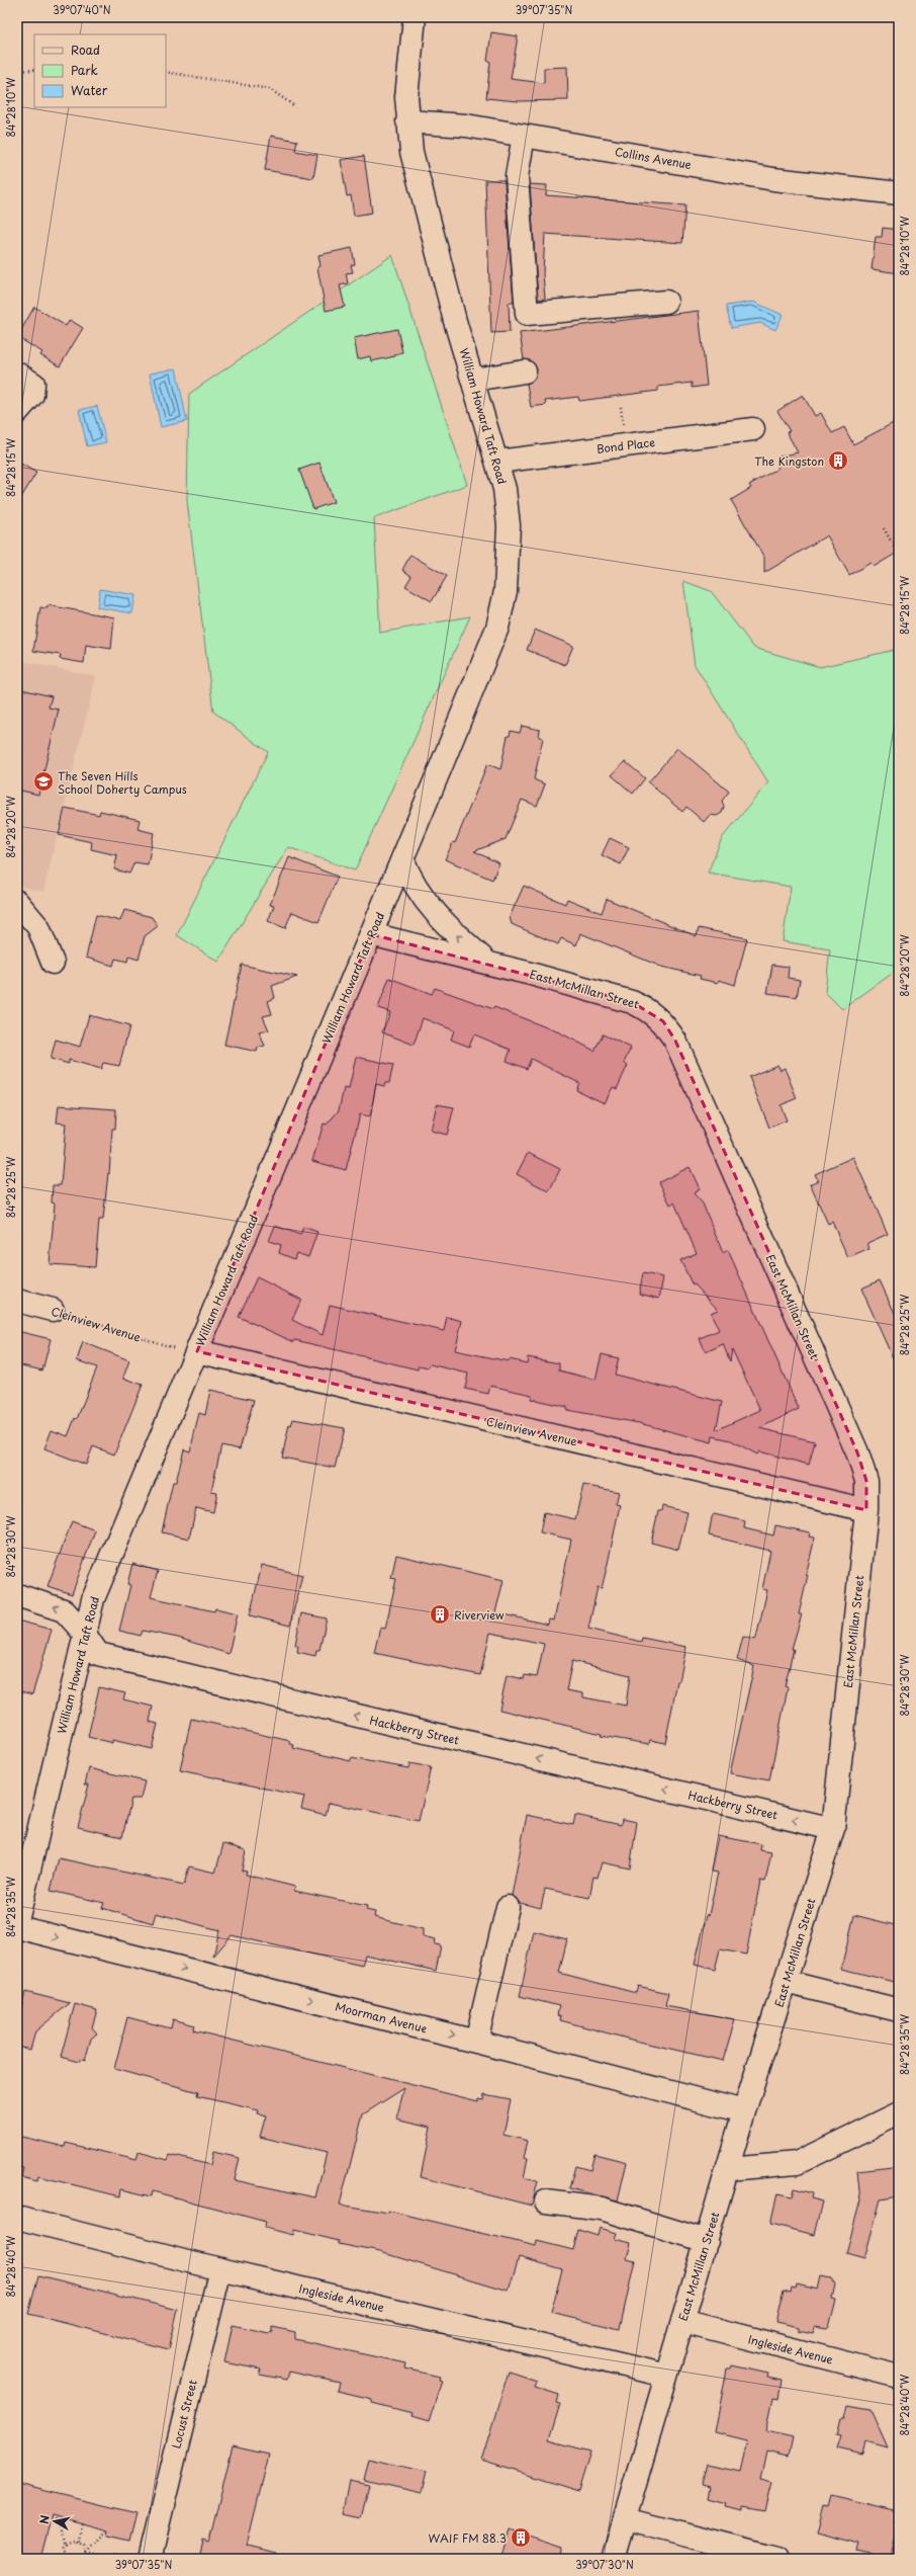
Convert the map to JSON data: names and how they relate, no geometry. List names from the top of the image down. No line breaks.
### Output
{"streets":{"street":["Collins Avenue","William Howard Taft Road","Bond Place","East McMillan Street","Cleinview Avenue","Hackberry Street","Moorman Avenue","Ingleside Avenue","Locust Street"]},"crossings":[["Collins Avenue","William Howard Taft Road"],["William Howard Taft Road","Bond Place"],["William Howard Taft Road","East McMillan Street"],["William Howard Taft Road","Cleinview Avenue"],["William Howard Taft Road","Hackberry Street"],["East McMillan Street","Cleinview Avenue"],["East McMillan Street","Hackberry Street"],["East McMillan Street","Moorman Avenue"],["East McMillan Street","Ingleside Avenue"],["Ingleside Avenue","Locust Street"]],"one_way":["Hackberry Street","Moorman Avenue"],"places":{"building":["The Kingston","Riverview","WAIF FM 88.3"],"school or university":["The Seven Hills School Doherty Campus"]},"legend":["Road","Park","Water"],"north":"left","coordinates":["39°07'40\"N","39°07'35\"N","84°28'10\"W","84°28'15\"W","84°28'20\"W","84°28'25\"W","84°28'30\"W","84°28'35\"W","84°28'40\"W","39°07'30\"N"]}
